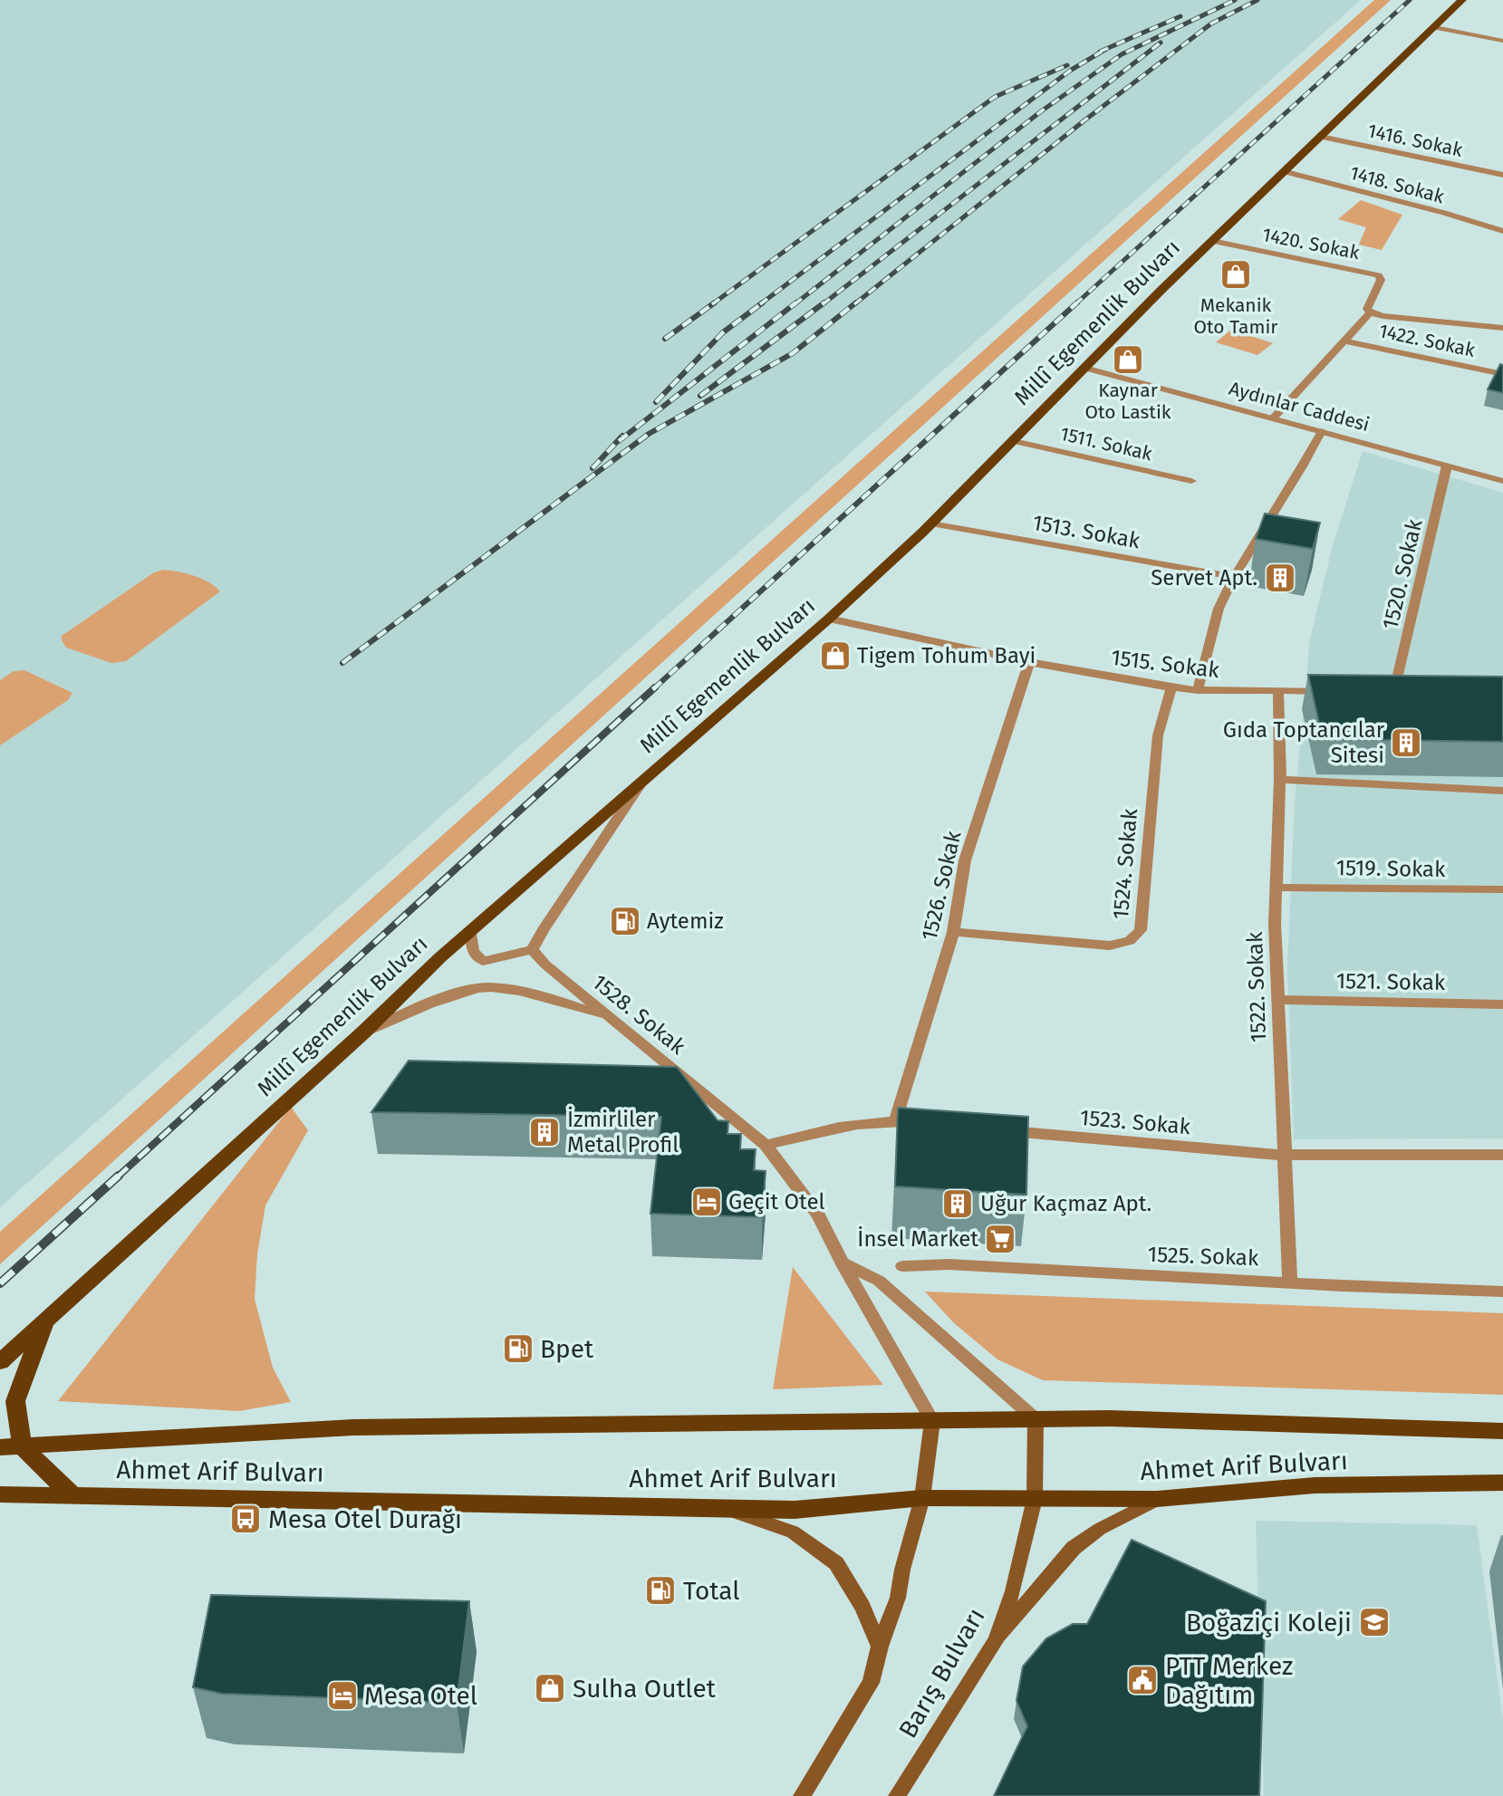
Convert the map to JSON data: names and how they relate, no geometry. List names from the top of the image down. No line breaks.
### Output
{"streets":{"main road":["Millî Egemenlik Bulvarı","Ahmet Arif Bulvarı","Barış Bulvarı"],"street":["1416. Sokak","1418. Sokak","1420. Sokak","1422. Sokak","Aydınlar Caddesi","1511. Sokak","1513. Sokak","1520. Sokak","1515. Sokak","1524. Sokak","1519. Sokak","1526. Sokak","1521. Sokak","1522. Sokak","1528. Sokak","1523. Sokak","1525. Sokak"]},"crossings":[["1416. Sokak","Millî Egemenlik Bulvarı"],["1418. Sokak","Millî Egemenlik Bulvarı"],["1420. Sokak","Millî Egemenlik Bulvarı"],["Millî Egemenlik Bulvarı","Aydınlar Caddesi"],["Millî Egemenlik Bulvarı","1511. Sokak"],["Millî Egemenlik Bulvarı","1513. Sokak"],["Millî Egemenlik Bulvarı","1515. Sokak"],["Aydınlar Caddesi","1520. Sokak"],["1515. Sokak","1524. Sokak"],["1515. Sokak","1526. Sokak"],["1515. Sokak","1522. Sokak"],["1524. Sokak","1526. Sokak"],["1519. Sokak","1522. Sokak"],["1521. Sokak","1522. Sokak"],["1522. Sokak","1523. Sokak"],["1522. Sokak","1525. Sokak"],["1528. Sokak","Ahmet Arif Bulvarı"],["Ahmet Arif Bulvarı","Barış Bulvarı"]],"places":{"shop":["Mekanik Oto Tamir","Kaynar Oto Lastik","Tigem Tohum Bayi","Sulha Outlet"],"building":["Servet Apt.","Gıda Toptancılar Sitesi","İzmirliler Metal Profil","Uğur Kaçmaz Apt."],"fuel station":["Aytemiz","Bpet","Total"],"hotel":["Geçit Otel","Mesa Otel"],"supermarket":["İnsel Market"],"bus stop":["Mesa Otel Durağı"],"school or university":["Boğaziçi Koleji"],"public building":["PTT Merkez Dağıtım"]}}
